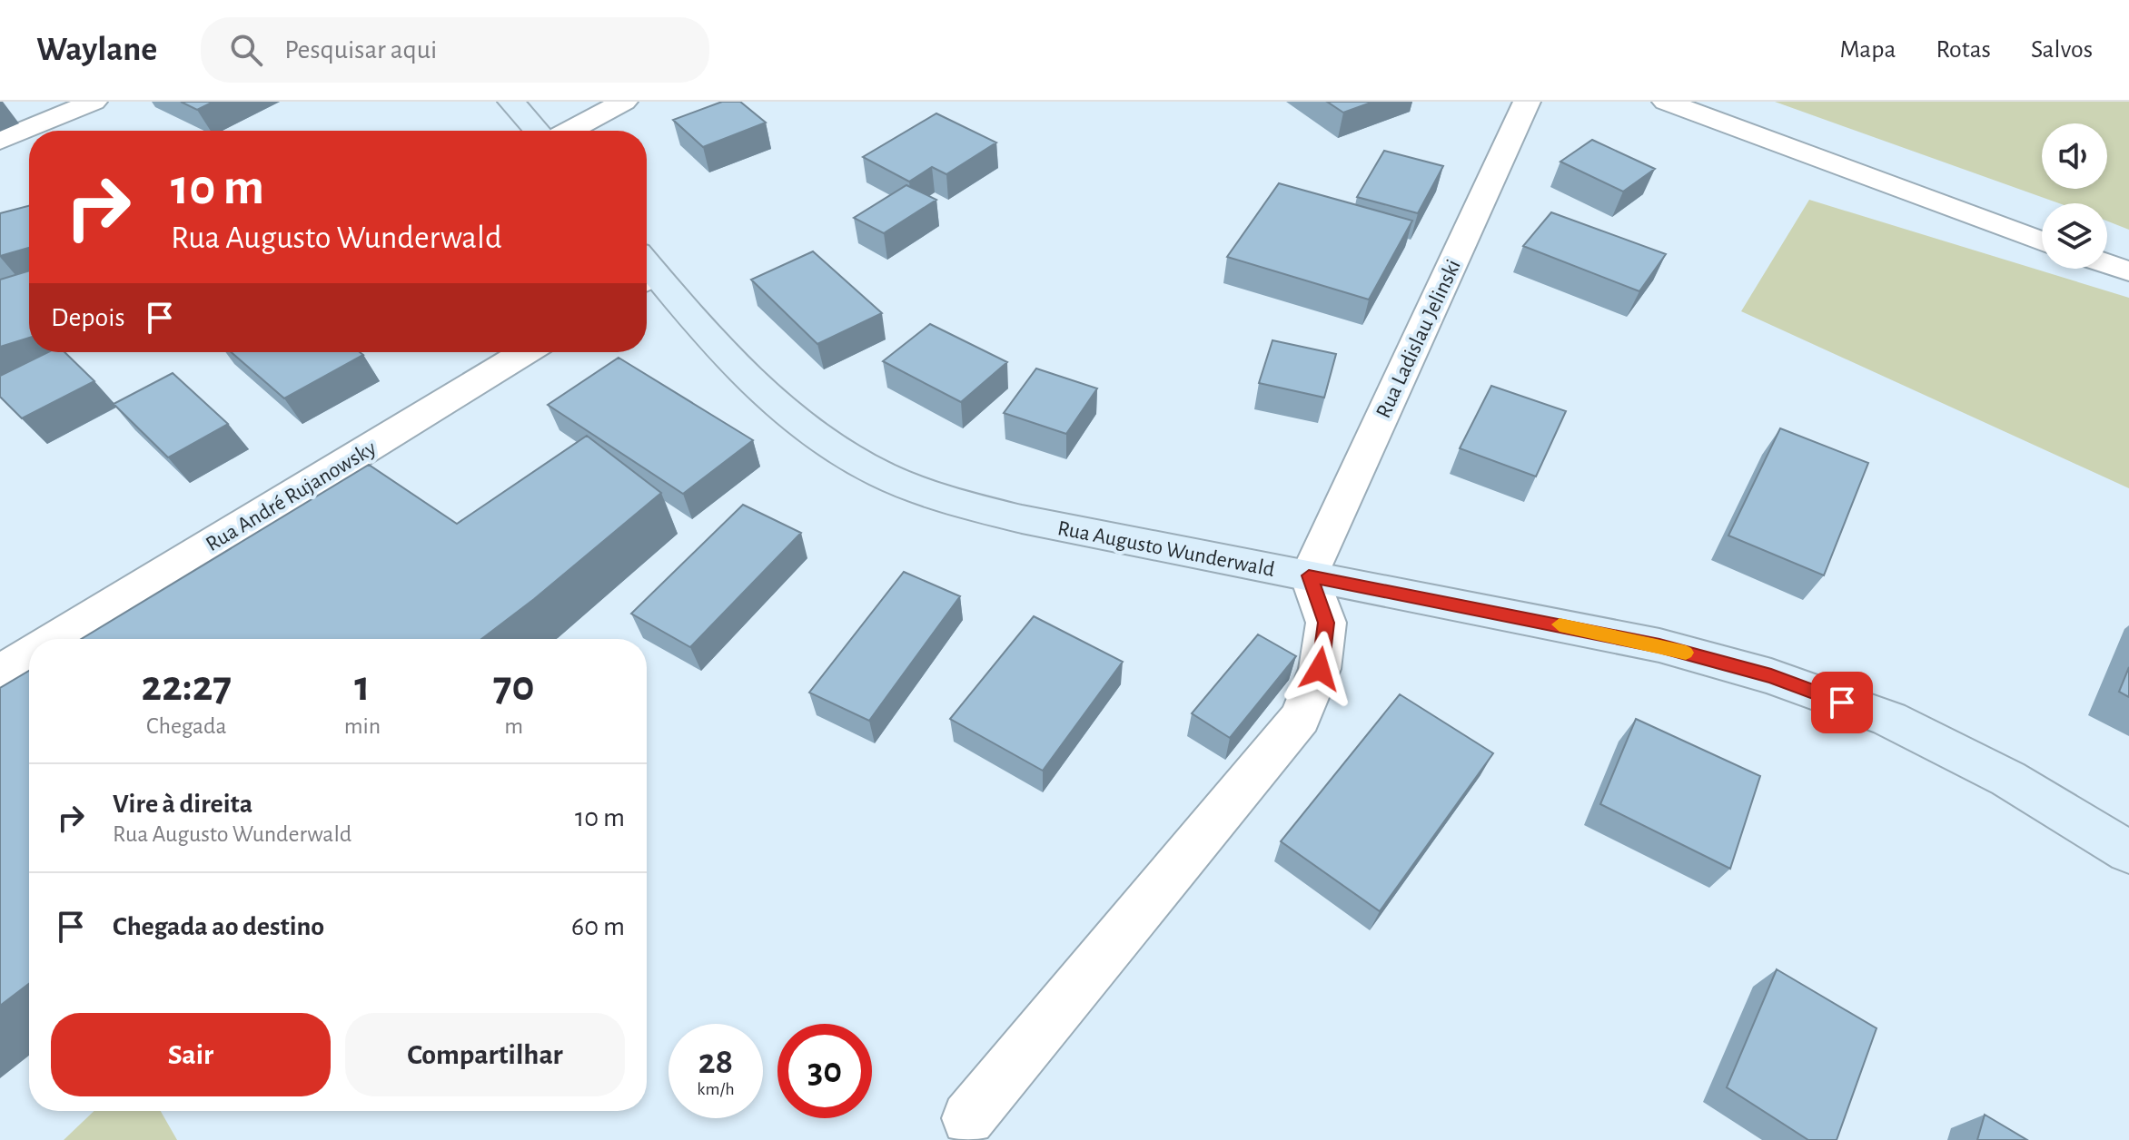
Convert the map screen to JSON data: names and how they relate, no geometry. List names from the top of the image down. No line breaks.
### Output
{"streets":{"main road":["Rua Augusto Wunderwald"],"street":["Rua Ladislau Jelinski","Rua André Rujanowsky"]},"crossings":[["Rua Ladislau Jelinski","Rua Augusto Wunderwald"]],"page":{"header":"Waylane","search":"Pesquisar aqui","nav":["Mapa","Rotas","Salvos"],"turn":["10 m","Rua Augusto Wunderwald"],"then":"Depois","eta":["22:27","Chegada","1","min","70","m"],"list":[{"name":"Vire à direita","note":"Rua Augusto Wunderwald","value":"10 m"},{"name":"Chegada ao destino","value":"60 m"}],"buttons":["Sair","Compartilhar"],"speed":"28 km/h","limit":"30"}}
